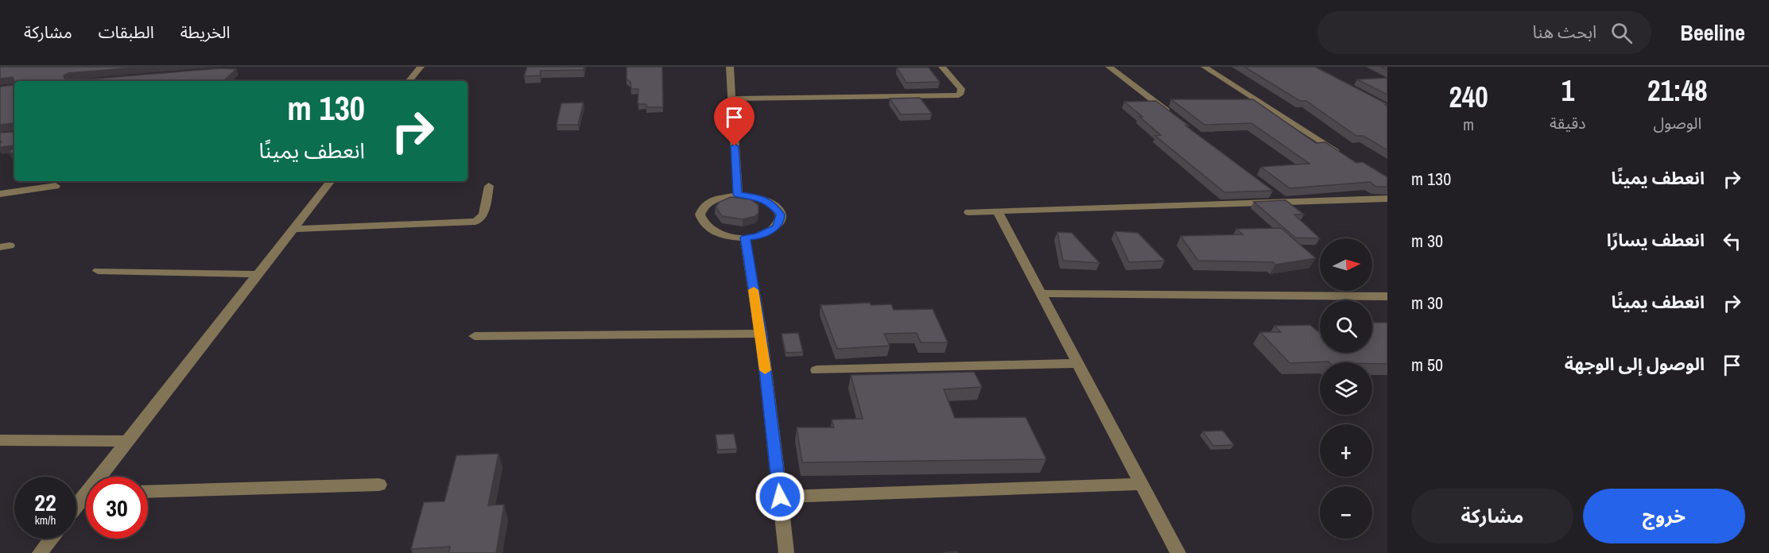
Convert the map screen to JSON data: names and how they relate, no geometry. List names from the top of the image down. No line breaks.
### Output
{"north":"right","page":{"header":"Beeline","search":"ابحث هنا","nav":["الخريطة","الطبقات","مشاركة"],"eta":["21:48","الوصول","1","دقيقة","240","m"],"turn":["130 m","انعطف يمينًا"],"list":[{"name":"انعطف يمينًا","value":"130 m"},{"name":"انعطف يسارًا","value":"30 m"},{"name":"انعطف يمينًا","value":"30 m"},{"name":"الوصول إلى الوجهة","value":"50 m"}],"map_buttons":["+","−"],"speed":"22 km/h","limit":"30","buttons":["خروج","مشاركة"]}}
